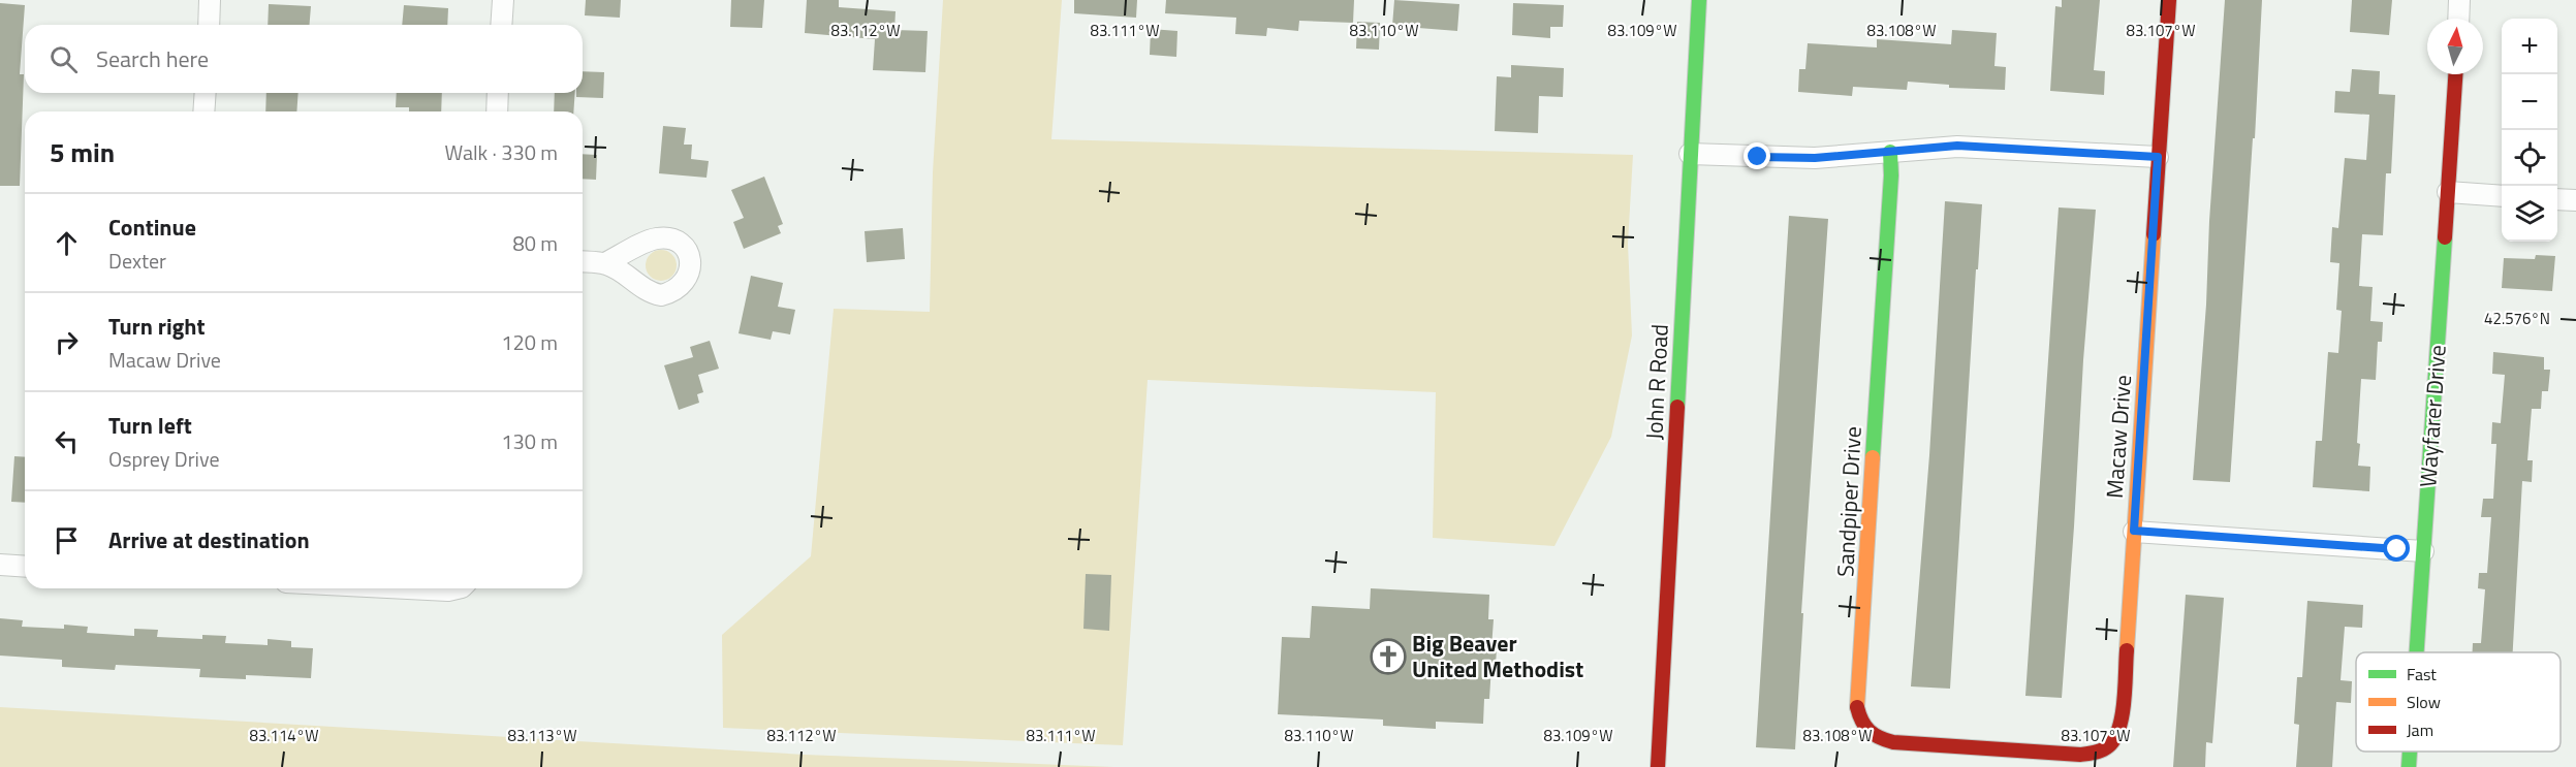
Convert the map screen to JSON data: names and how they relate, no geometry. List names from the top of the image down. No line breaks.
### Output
{"streets":{"street":["John R Road","Wayfarer Drive","Macaw Drive","Sandpiper Drive"]},"crossings":[["Macaw Drive","Sandpiper Drive"]],"places":{"church":["Big Beaver United Methodist"]},"legend":["Fast","Slow","Jam"],"north":"top","page":{"map_buttons":["+","−"],"search":"Search here","heading":["5 min","Walk · 330 m"],"list":[["Continue","Dexter","80 m"],["Turn right","Macaw Drive","120 m"],["Turn left","Osprey Drive","130 m"],"Arrive at destination"]},"coordinates":["83.112°W","83.111°W","83.110°W","83.109°W","83.108°W","83.107°W","42.576°N","83.114°W","83.113°W"]}
